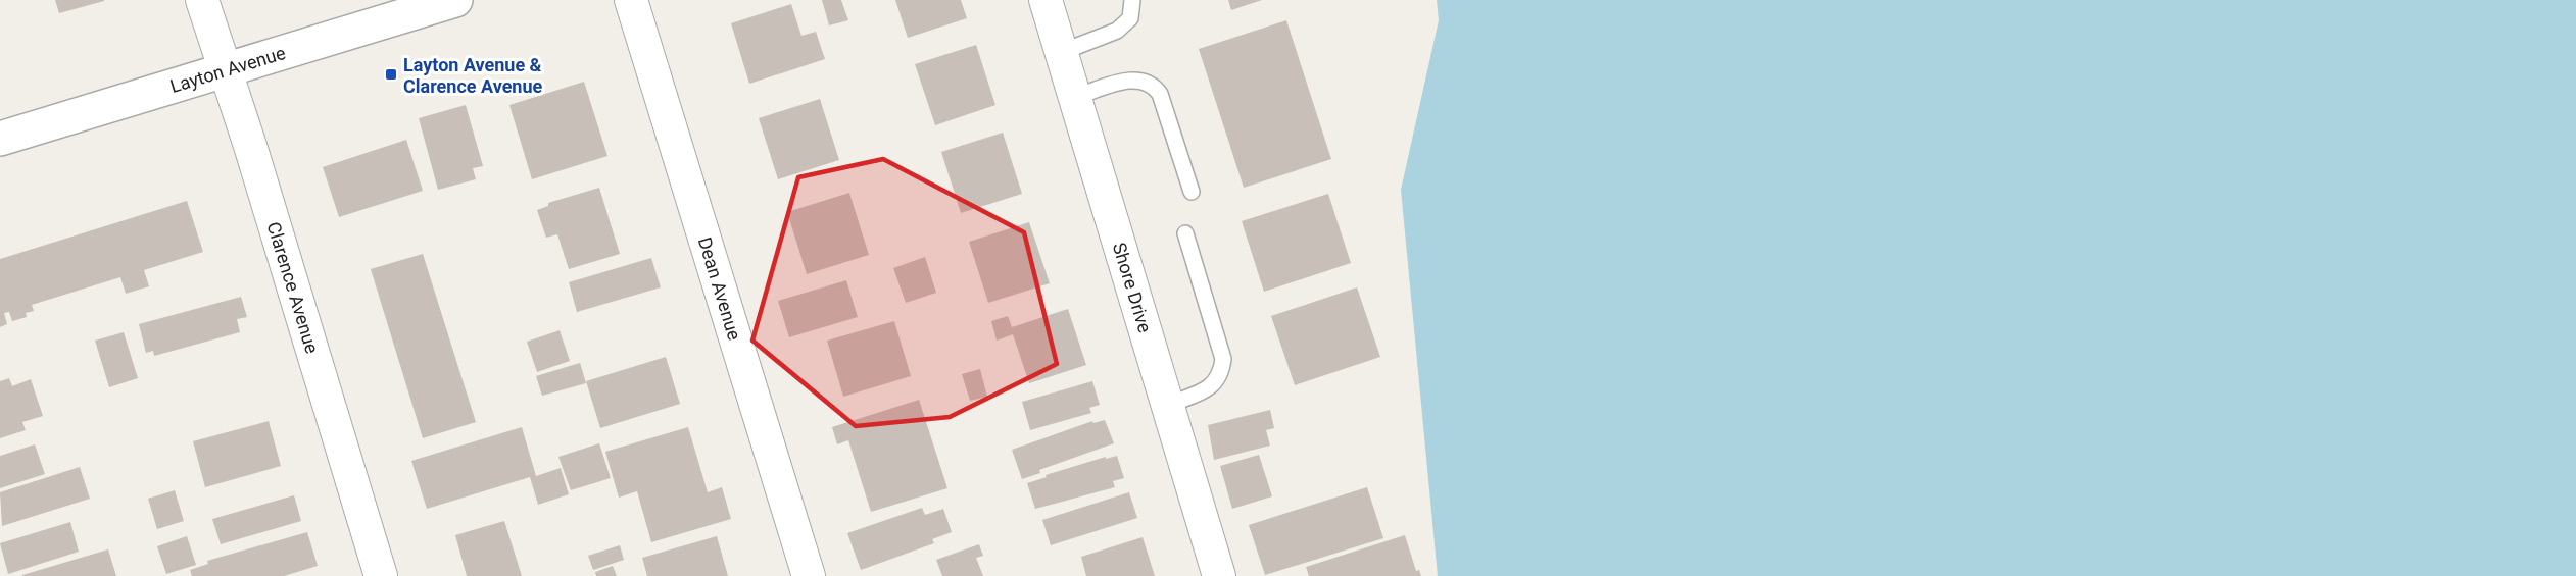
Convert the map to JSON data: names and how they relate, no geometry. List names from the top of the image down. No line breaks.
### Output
{"streets":{"street":["Layton Avenue","Clarence Avenue","Shore Drive","Dean Avenue"]},"crossings":[["Layton Avenue","Clarence Avenue"]],"places":{"transit":["Layton Avenue & Clarence Avenue"]}}
